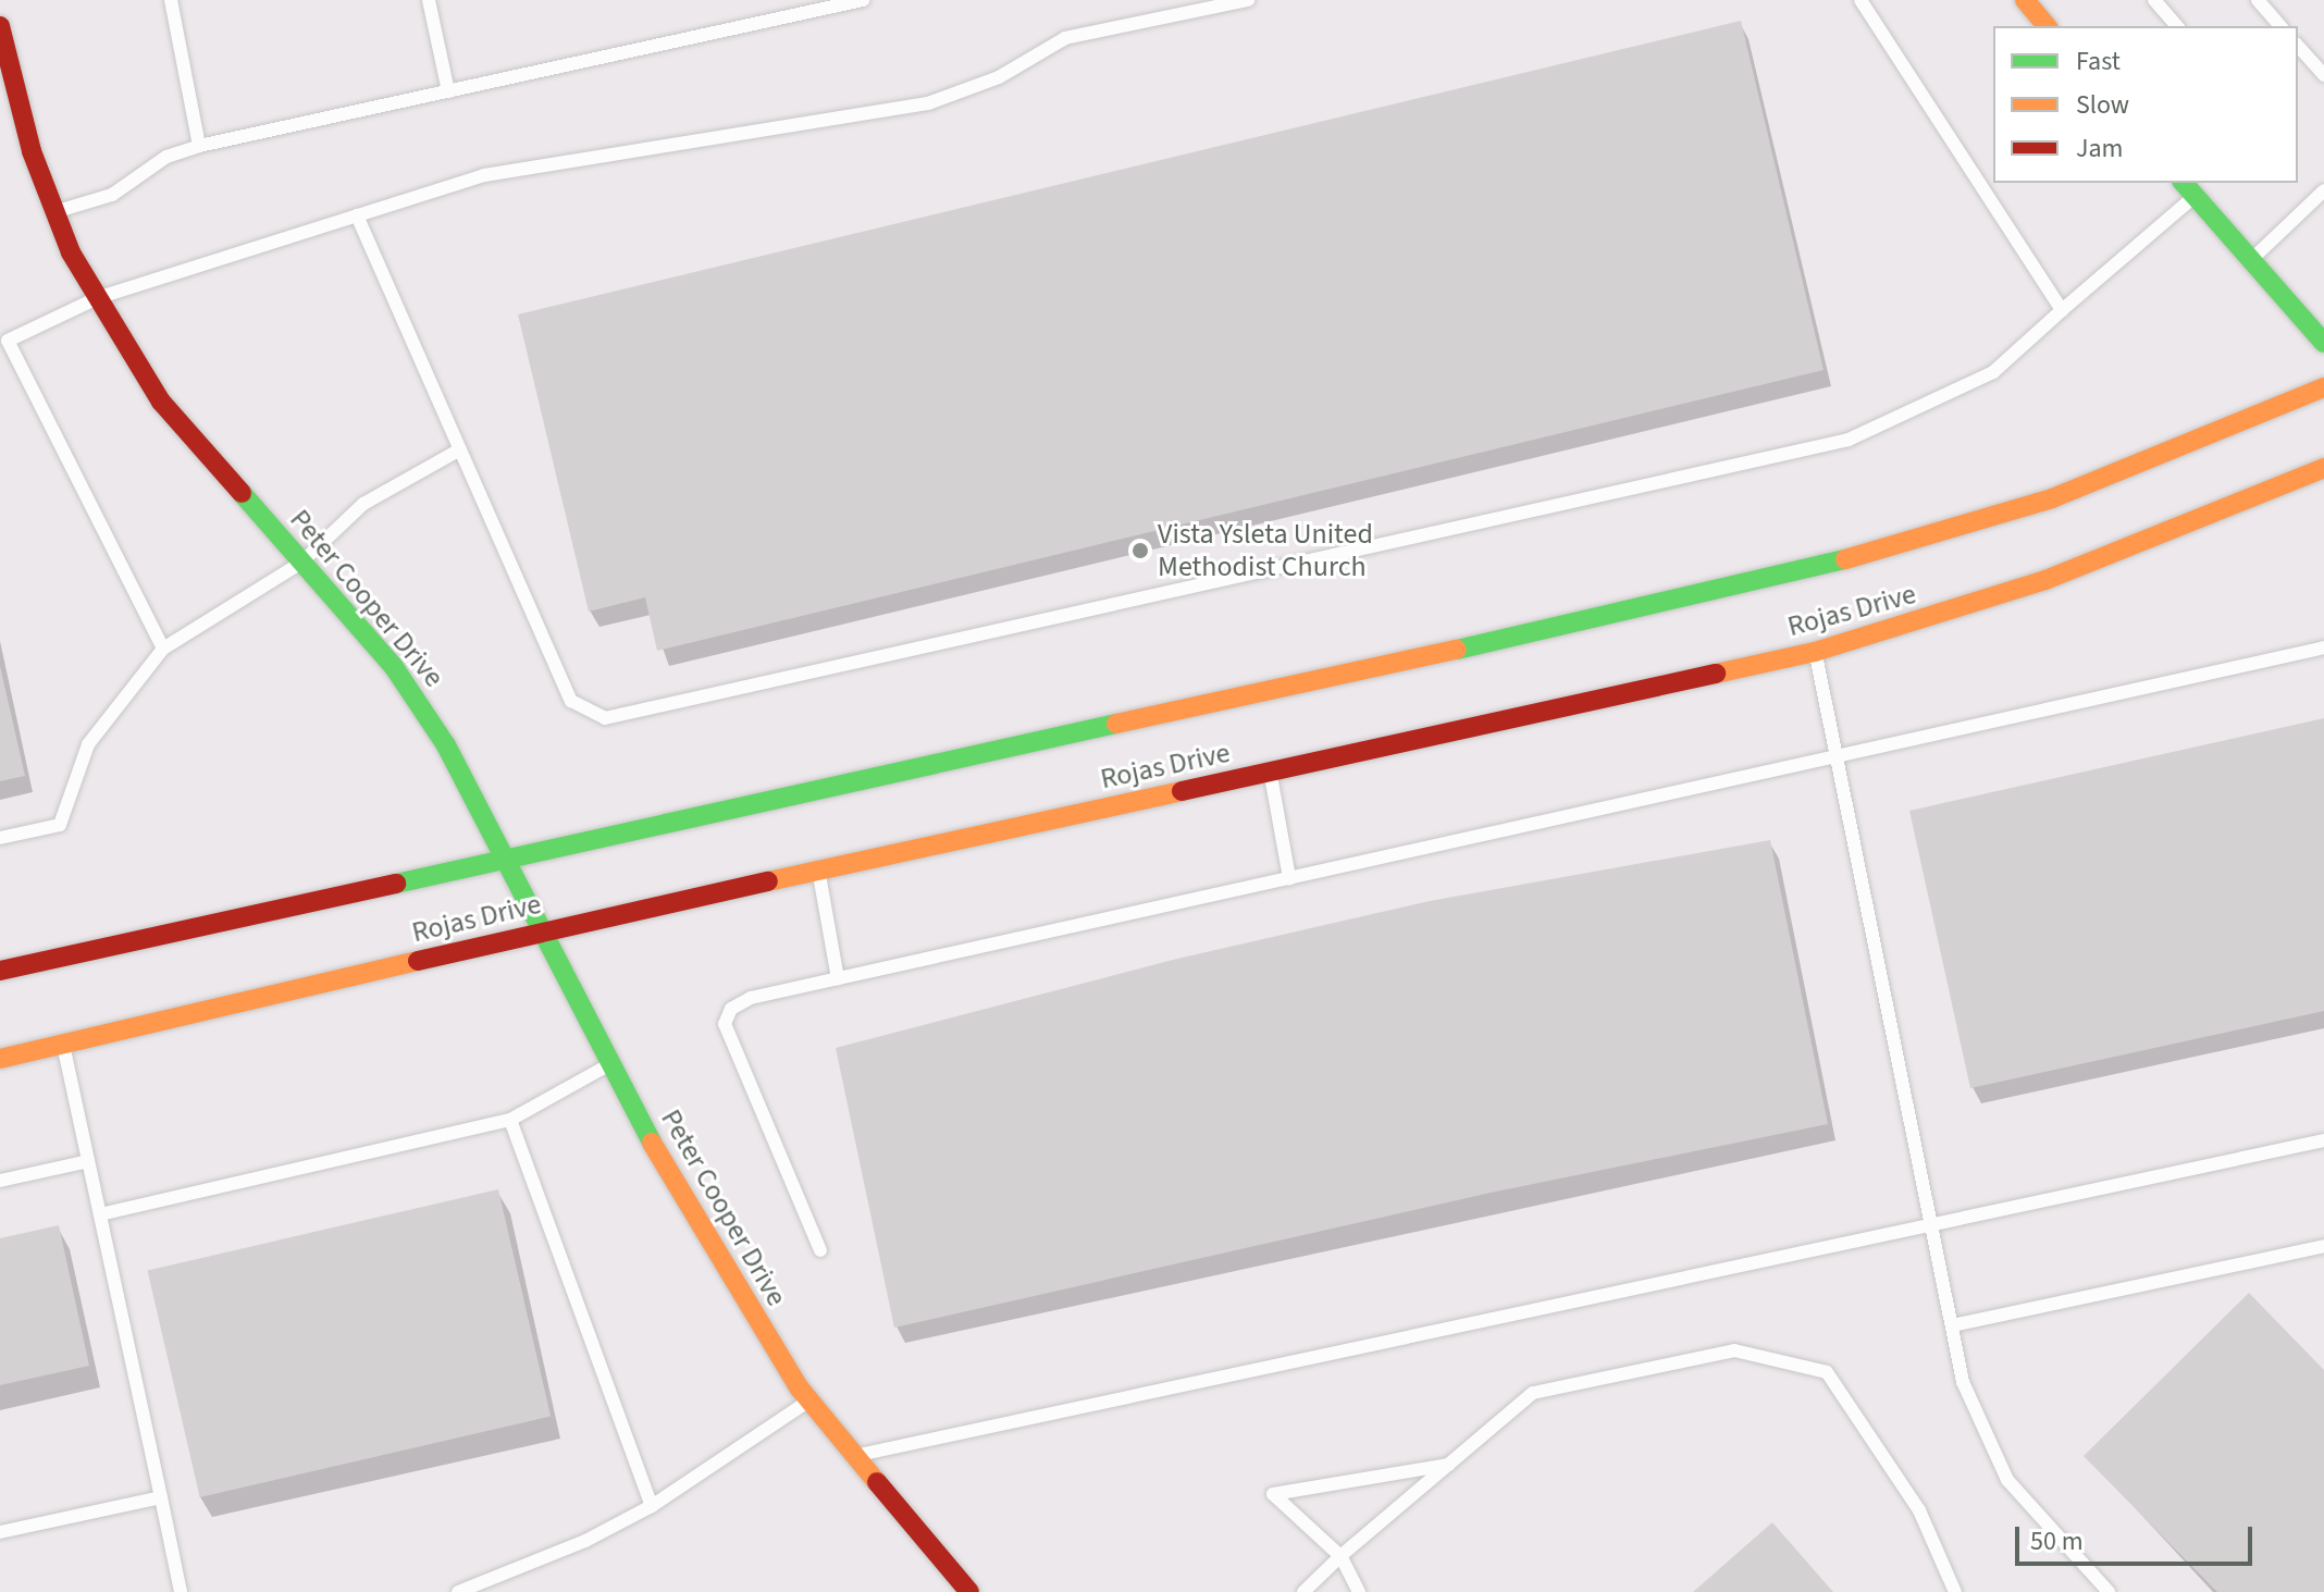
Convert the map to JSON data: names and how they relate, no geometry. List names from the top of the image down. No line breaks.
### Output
{"streets":{"main road":["Peter Cooper Drive","Rojas Drive"]},"crossings":[["Peter Cooper Drive","Rojas Drive"]],"places":["Vista Ysleta United Methodist Church"],"legend":["Fast","Slow","Jam"],"scale_bar":"50 m"}
